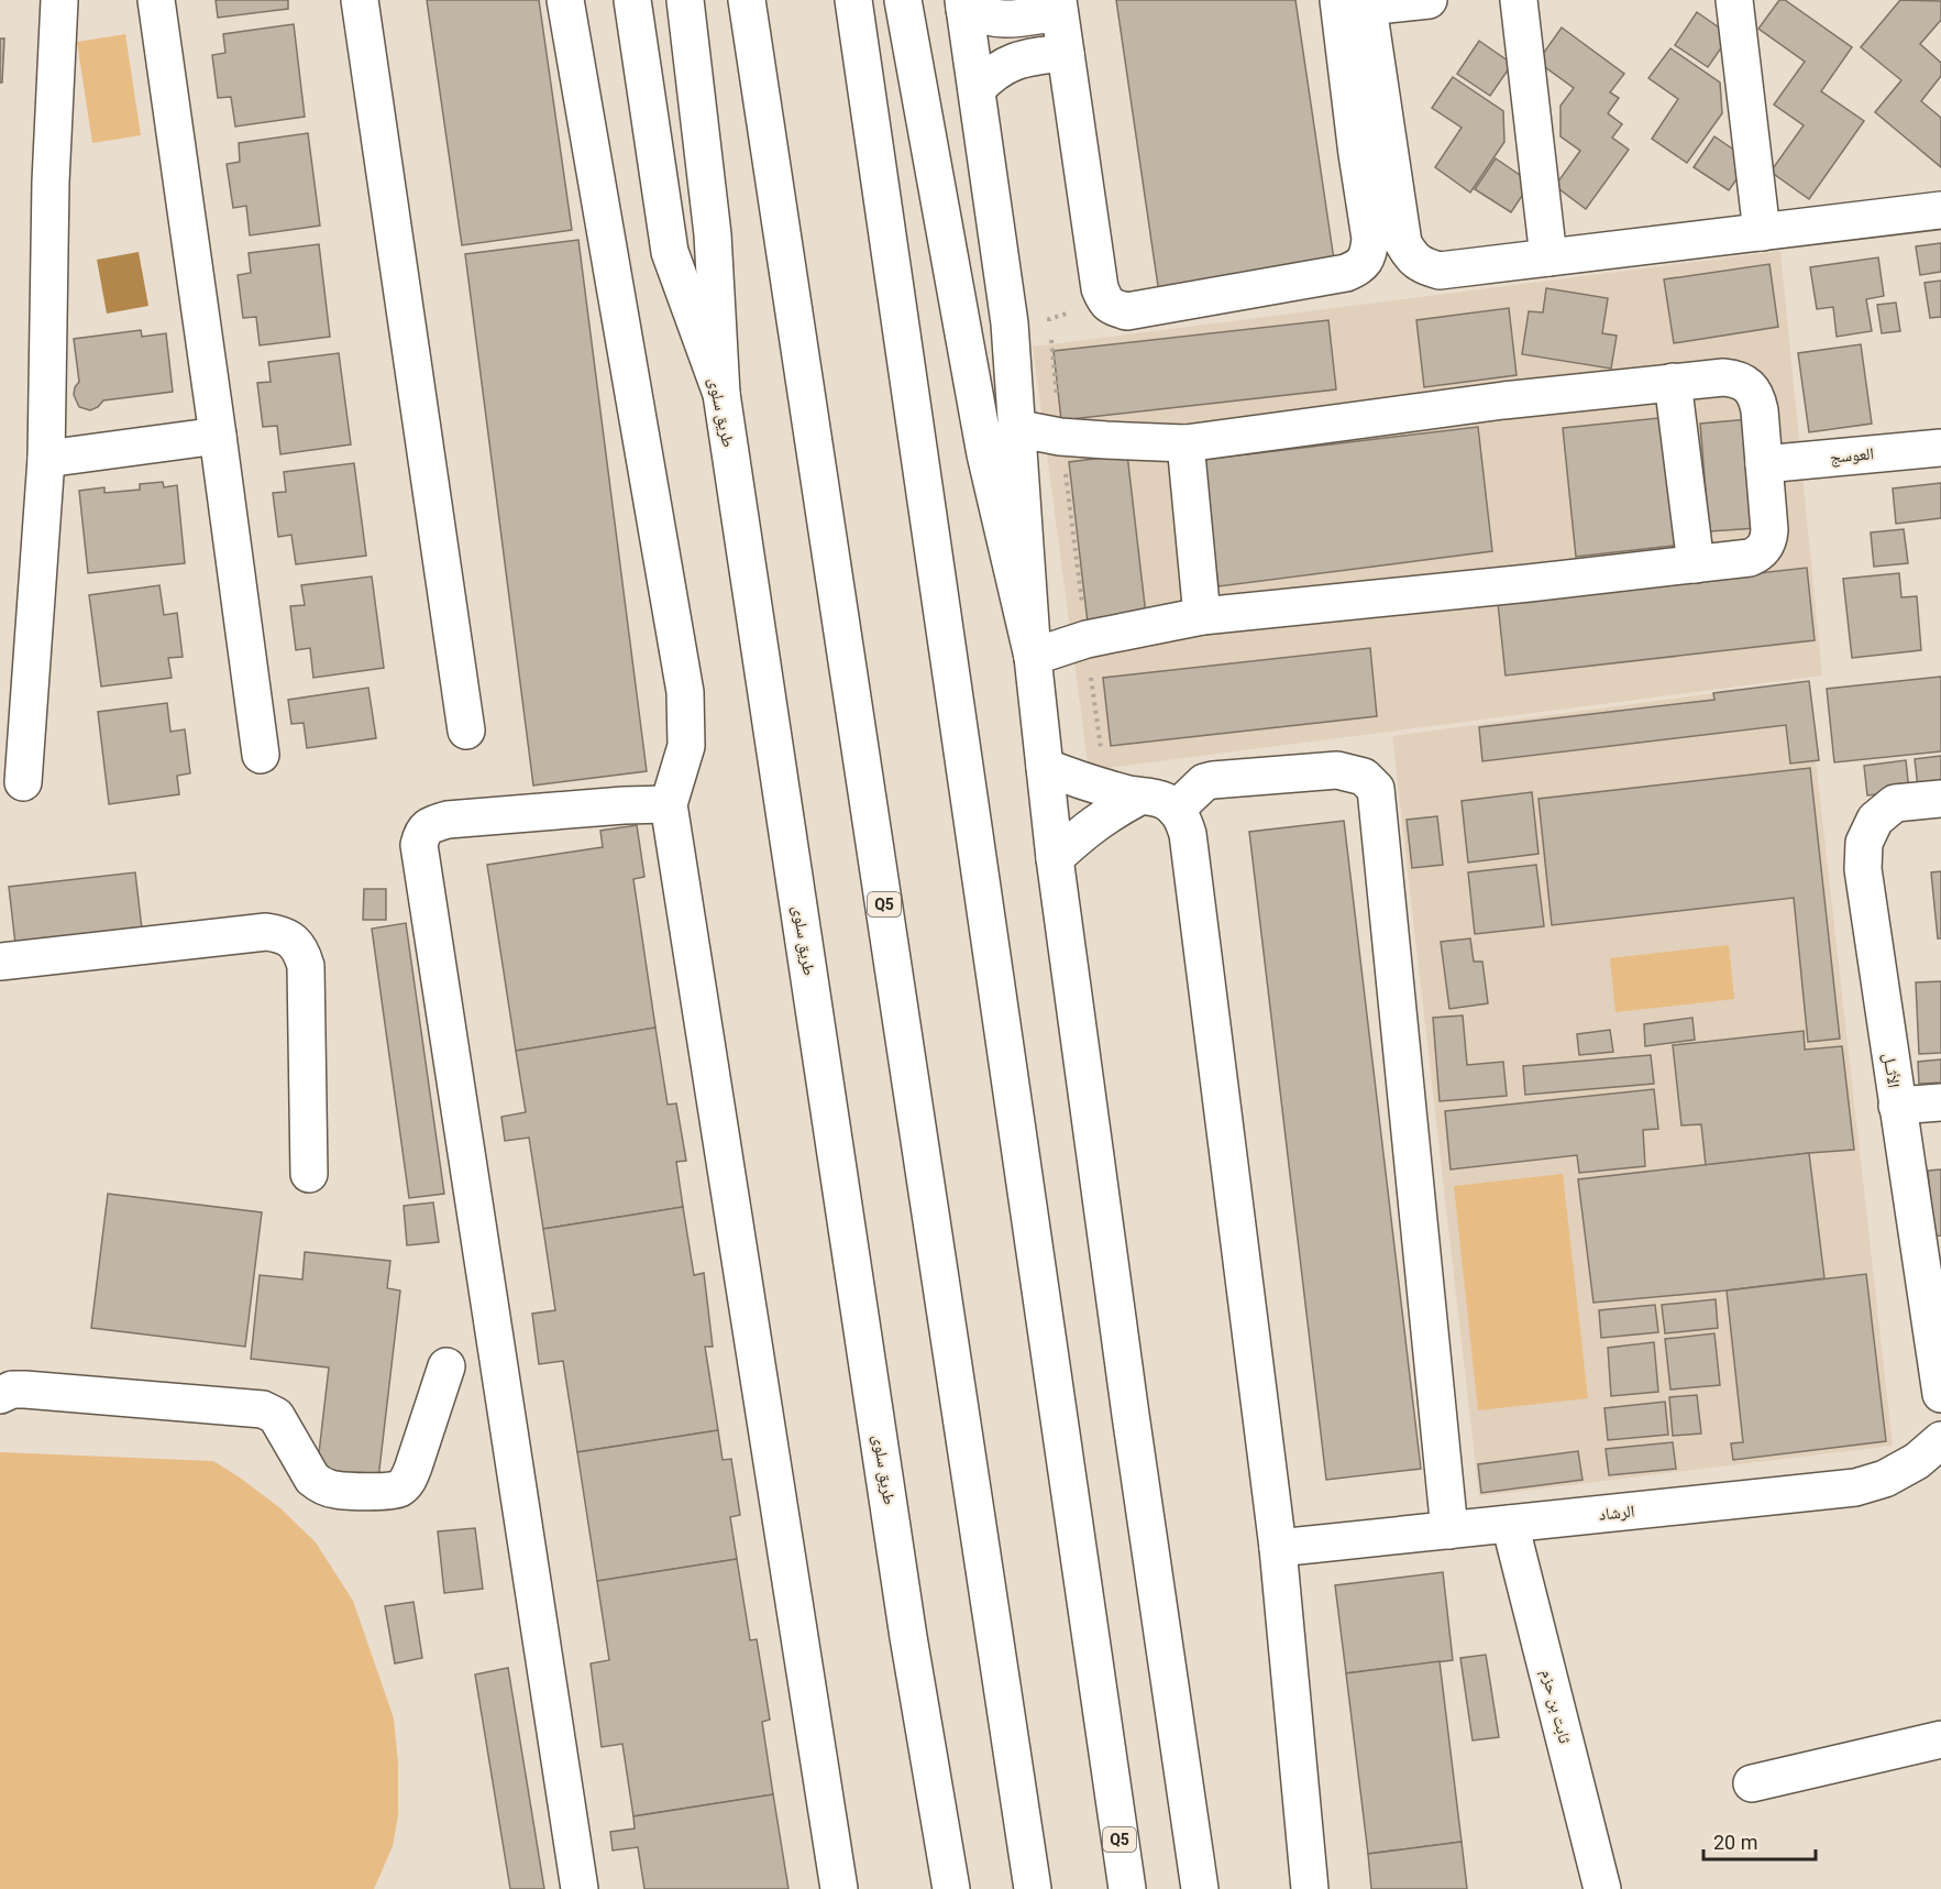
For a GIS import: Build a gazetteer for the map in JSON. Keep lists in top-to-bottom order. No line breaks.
{"streets":{"main road":["طريق سلوى","العوسج","Q5","الأثــل","الرشاد","ثابت بن حزم"]},"crossings":[["الرشاد","ثابت بن حزم"]],"scale_bar":"20 m"}
